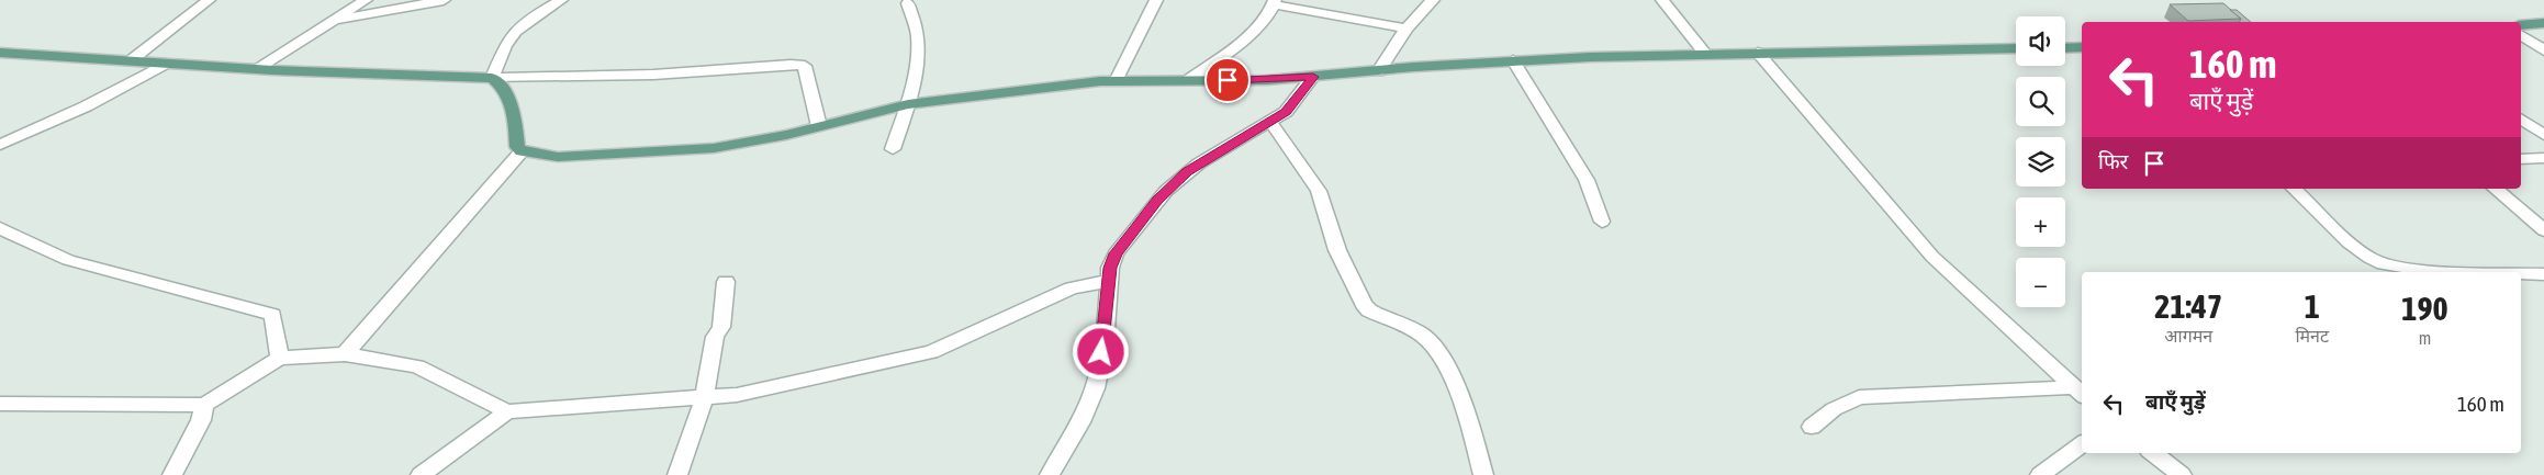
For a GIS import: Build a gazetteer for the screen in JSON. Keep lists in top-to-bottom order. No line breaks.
{"page":{"map_buttons":["+","−"],"turn":["160 m","बाएँ मुड़ें"],"then":"फिर","eta":["21:47","आगमन","1","मिनट","190","m"],"list":[{"name":"बाएँ मुड़ें","value":"160 m"}]}}
